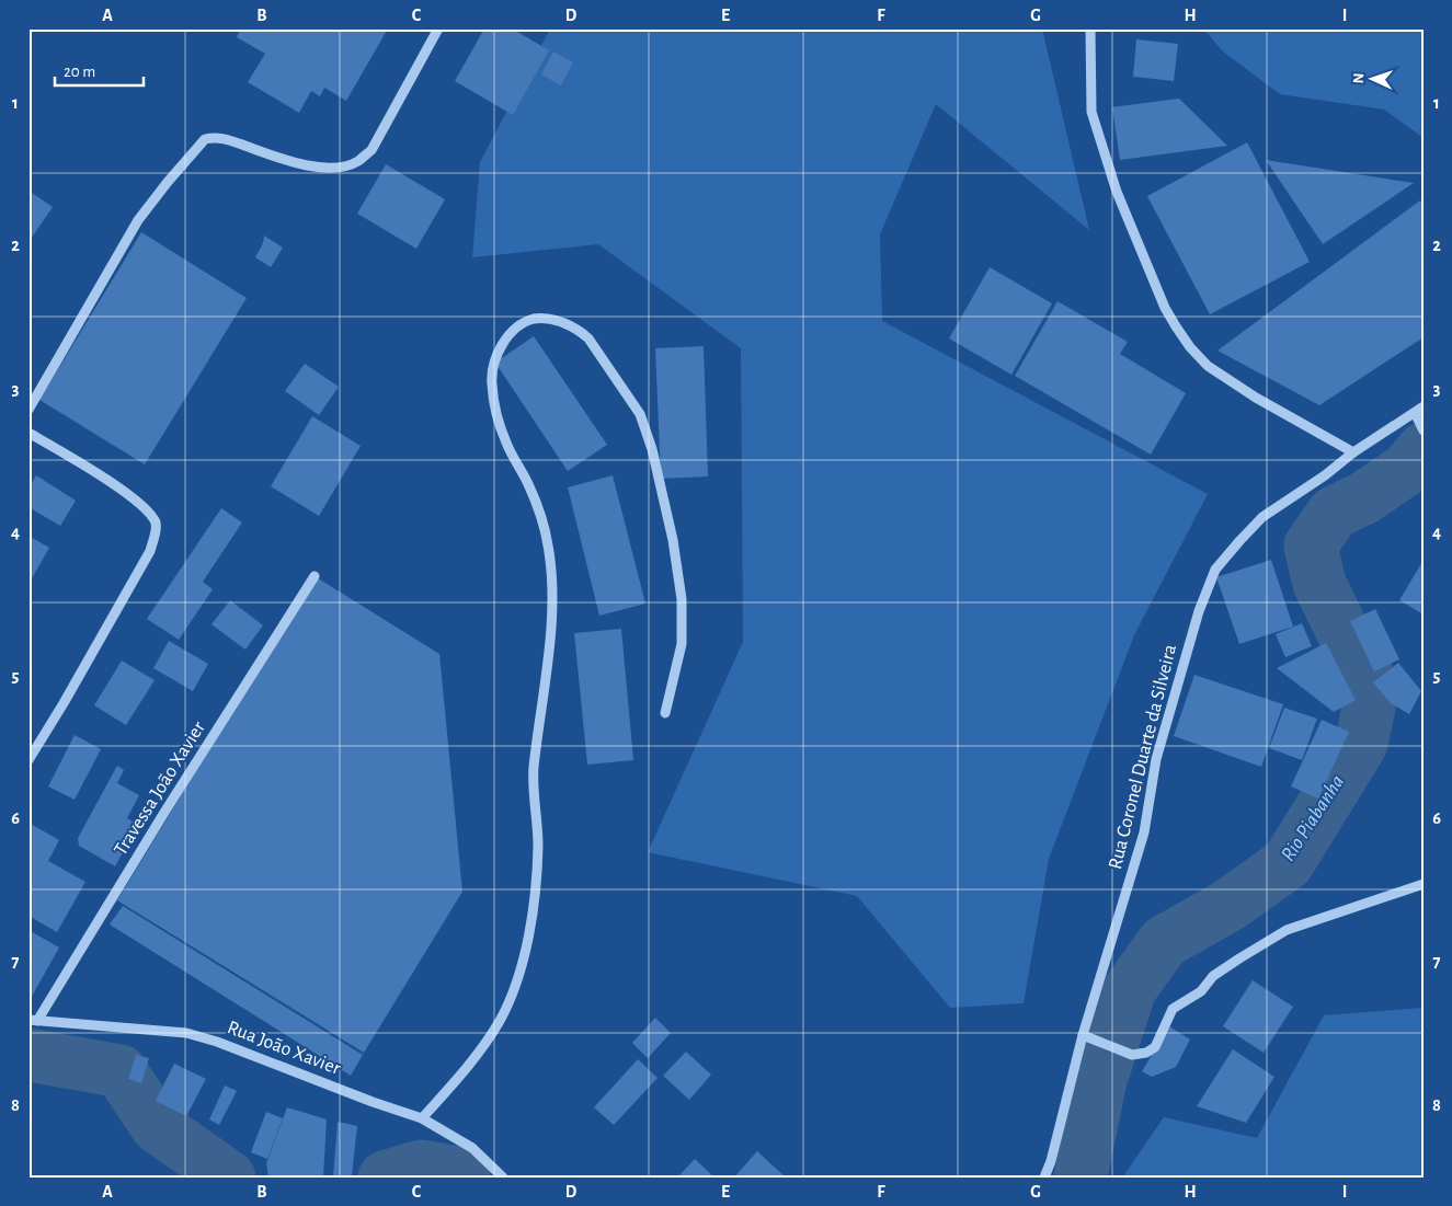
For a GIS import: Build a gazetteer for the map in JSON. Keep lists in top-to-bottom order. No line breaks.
{"streets":{"street":["Rua Coronel Duarte da Silveira","Travessa João Xavier","Rua João Xavier"]},"crossings":[["Travessa João Xavier","Rua João Xavier"]],"water":["Rio Piabanha"],"scale_bar":"20 m","north":"left","grid":{"columns":["A","B","C","D","E","F","G","H","I"],"rows":["1","2","3","4","5","6","7","8"]}}
